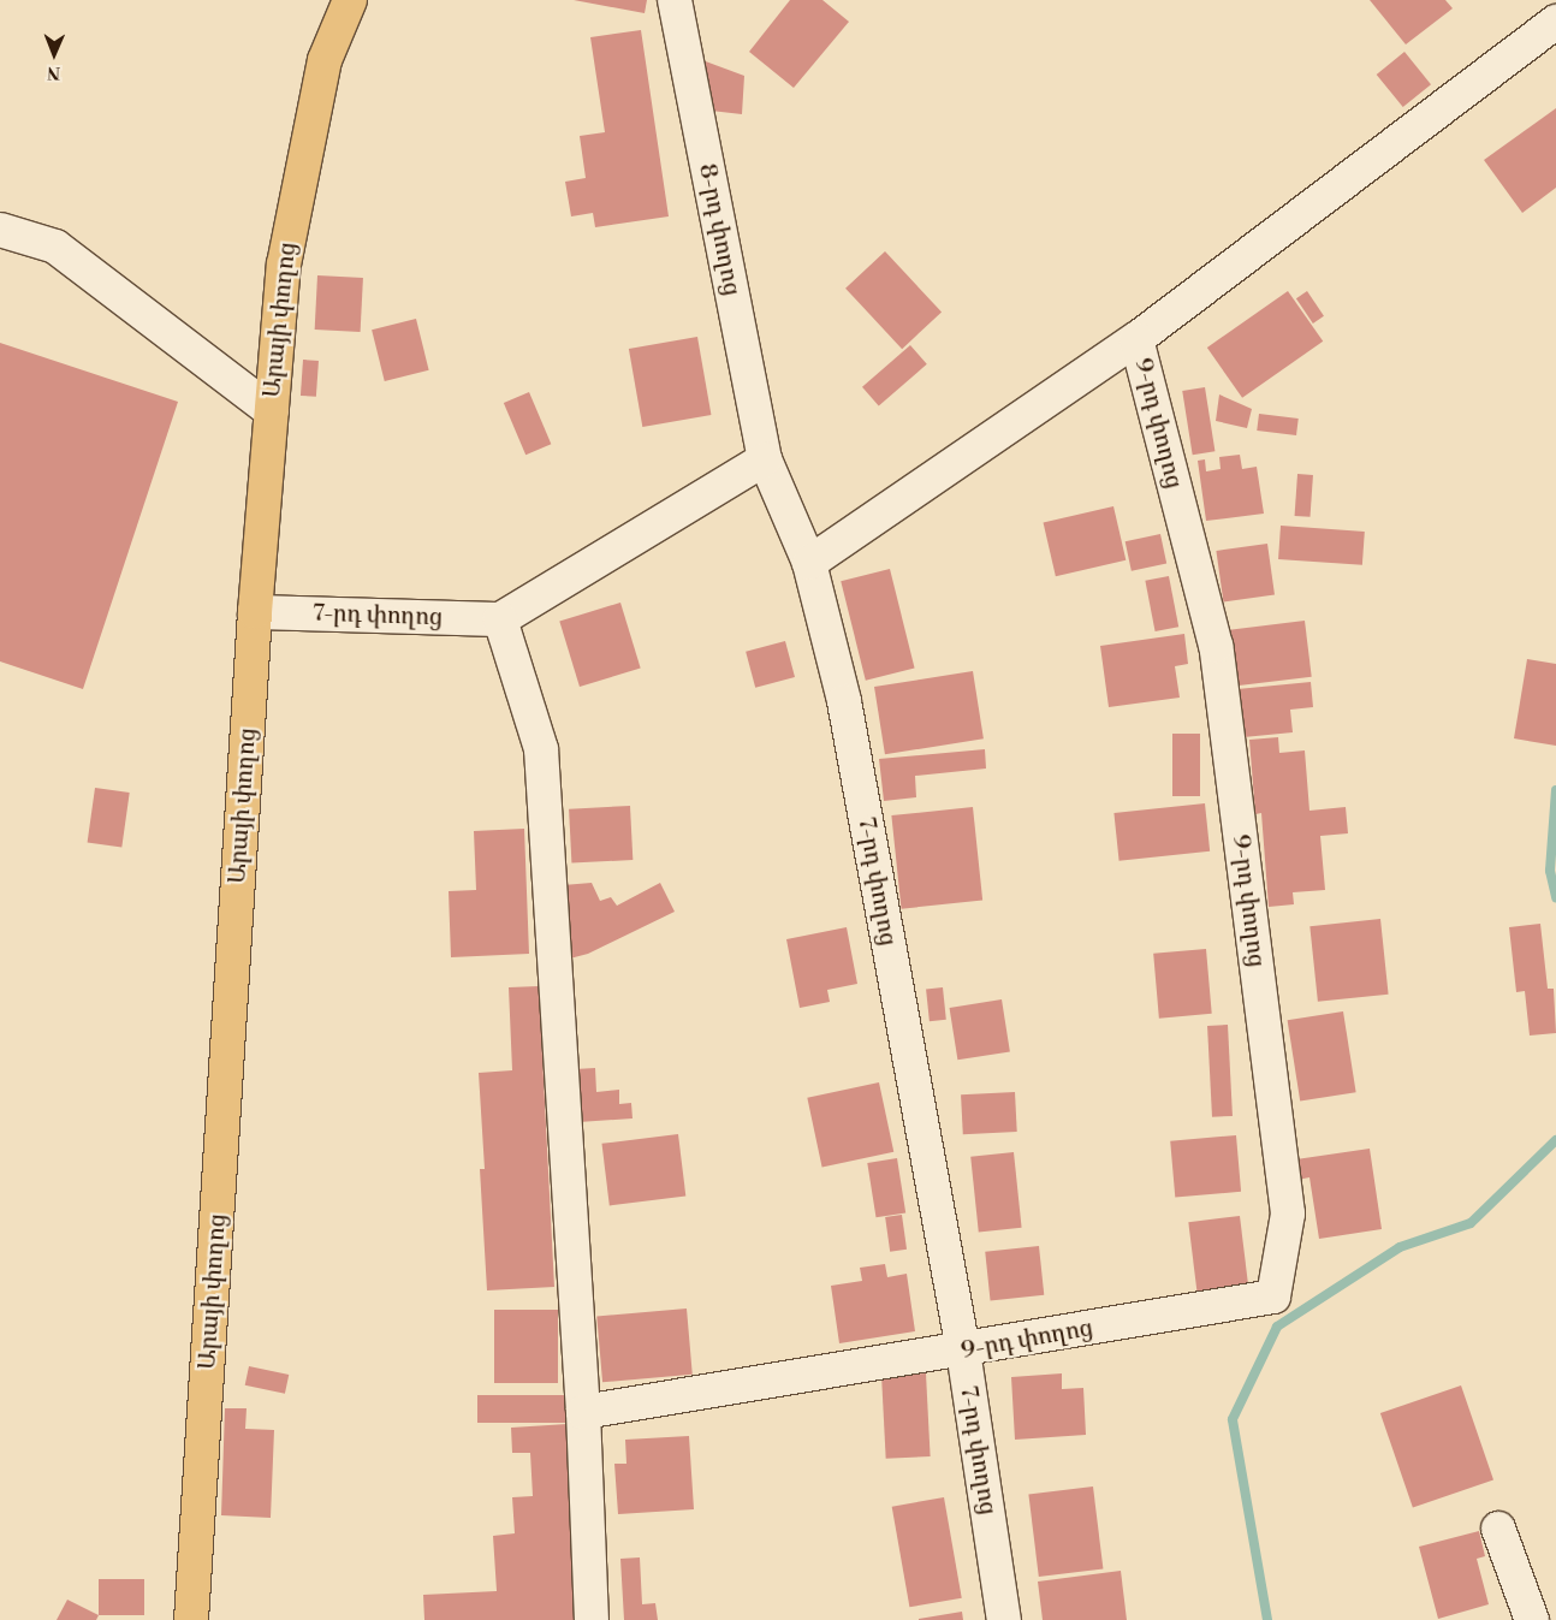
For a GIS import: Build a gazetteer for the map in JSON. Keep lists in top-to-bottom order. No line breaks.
{"streets":{"main road":["Արայի փողոց"],"street":["8-րդ փողոց","9-րդ փողոց","7-րդ փողոց"]},"crossings":[["8-րդ փողոց","7-րդ փողոց"],["Արայի փողոց","7-րդ փողոց"],["9-րդ փողոց","7-րդ փողոց"]],"north":"bottom"}
